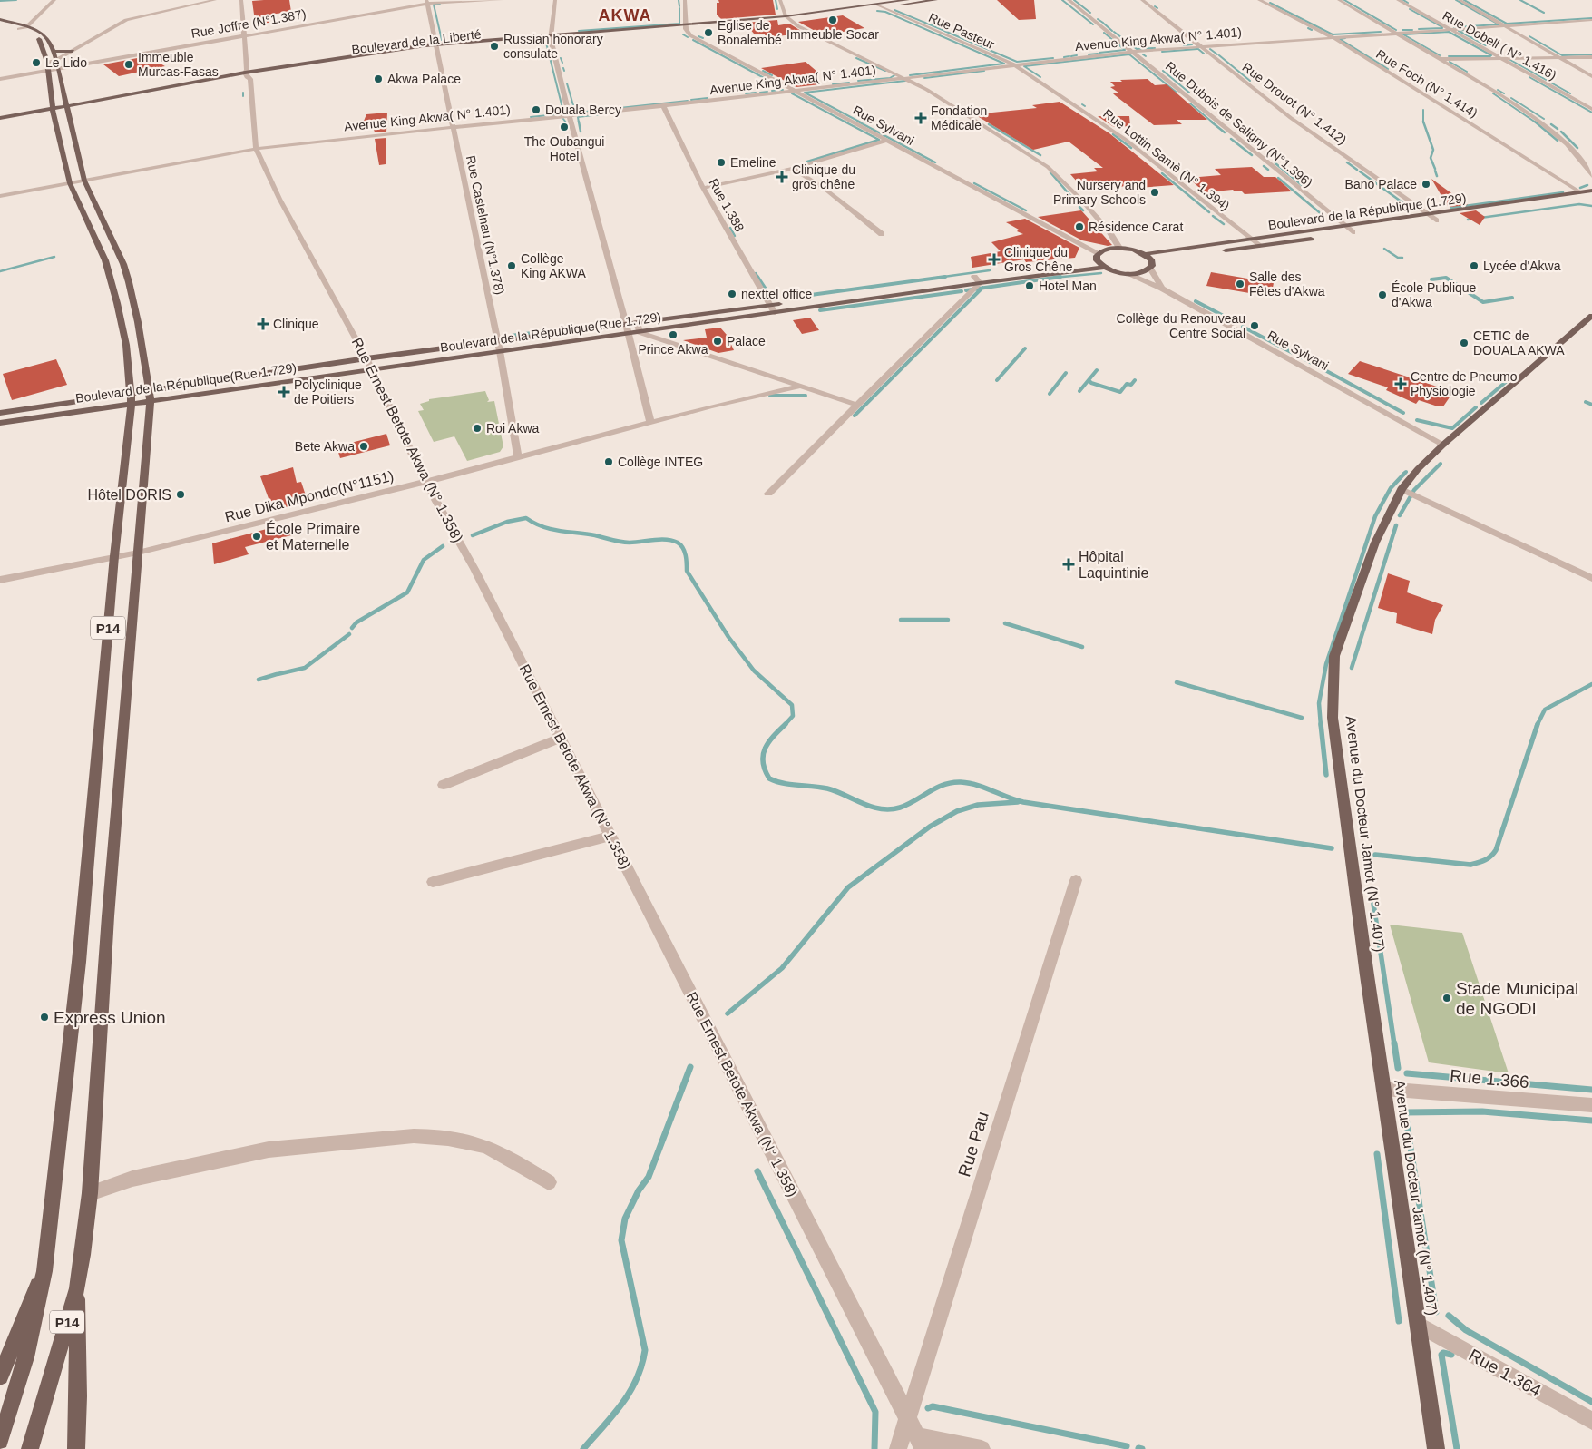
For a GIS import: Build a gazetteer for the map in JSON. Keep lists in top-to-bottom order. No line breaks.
{"streets":{"main road":["Boulevard de la Liberté","Boulevard de la République (1.729)","Boulevard de la République(Rue 1.729)","P14","Avenue du Docteur Jamot (N° 1.407)"],"street":["Rue Joffre (N°1.387)","Rue Pasteur","Avenue King Akwa( N° 1.401)","Rue Dobell ( N° 1.416)","Rue Foch (N° 1.414)","Rue Drouot (N° 1.412)","Rue Dubois de Saligny (N°1.396)","Rue Sylvani","Rue Lottin Samè (N° 1.394)","Rue 1.388","Rue Castelnau (N°1.378)","Rue Ernest Betote Akwa (N° 1.358)","Rue Dika Mpondo(N°1151)","Rue 1.366","Rue Pau","Rue 1.364"]},"crossings":[["Rue Joffre (N°1.387)","Rue Castelnau (N°1.378)"],["Rue Joffre (N°1.387)","Rue Ernest Betote Akwa (N° 1.358)"],["Rue Joffre (N°1.387)","P14"],["Rue Pasteur","Avenue King Akwa( N° 1.401)"],["Rue Pasteur","Boulevard de la Liberté"],["Rue Pasteur","Rue Lottin Samè (N° 1.394)"],["Avenue King Akwa( N° 1.401)","Rue Dobell ( N° 1.416)"],["Avenue King Akwa( N° 1.401)","Rue Foch (N° 1.414)"],["Avenue King Akwa( N° 1.401)","Rue Drouot (N° 1.412)"],["Avenue King Akwa( N° 1.401)","Rue Dubois de Saligny (N°1.396)"],["Avenue King Akwa( N° 1.401)","Rue Sylvani"],["Avenue King Akwa( N° 1.401)","Rue Lottin Samè (N° 1.394)"],["Avenue King Akwa( N° 1.401)","Rue 1.388"],["Avenue King Akwa( N° 1.401)","Rue Castelnau (N°1.378)"],["Avenue King Akwa( N° 1.401)","Rue Ernest Betote Akwa (N° 1.358)"],["Avenue King Akwa( N° 1.401)","P14"],["Boulevard de la Liberté","Rue Sylvani"],["Boulevard de la Liberté","Rue Castelnau (N°1.378)"],["Boulevard de la Liberté","Rue Ernest Betote Akwa (N° 1.358)"],["Boulevard de la Liberté","P14"],["Rue Foch (N° 1.414)","Boulevard de la République (1.729)"],["Rue Drouot (N° 1.412)","Boulevard de la République (1.729)"],["Rue Dubois de Saligny (N°1.396)","Boulevard de la République (1.729)"],["Rue Sylvani","Boulevard de la République(Rue 1.729)"],["Rue Sylvani","Avenue du Docteur Jamot (N° 1.407)"],["Rue Lottin Samè (N° 1.394)","Boulevard de la République (1.729)"],["Rue 1.388","Boulevard de la République(Rue 1.729)"],["Rue Castelnau (N°1.378)","Boulevard de la République(Rue 1.729)"],["Rue Castelnau (N°1.378)","Rue Dika Mpondo(N°1151)"],["Boulevard de la République(Rue 1.729)","Rue Ernest Betote Akwa (N° 1.358)"],["Boulevard de la République(Rue 1.729)","P14"],["Rue Ernest Betote Akwa (N° 1.358)","Rue Dika Mpondo(N°1151)"],["Rue Ernest Betote Akwa (N° 1.358)","Rue Pau"],["Rue Dika Mpondo(N°1151)","P14"],["Avenue du Docteur Jamot (N° 1.407)","Rue 1.366"],["Avenue du Docteur Jamot (N° 1.407)","Rue 1.364"]],"districts":["AKWA"],"places":{"other":["Immeuble Socar","Eglise de Bonalembé","Russian honorary consulate","Le Lido","Immeuble Murcas-Fasas","Akwa Palace","Douala Bercy","The Oubangui Hotel","Emeline","Bano Palace","Nursery and Primary Schools","Résidence Carat","Collège King AKWA","Lycée d'Akwa","Salle des Fêtes d'Akwa","Hotel Man","nexttel office","École Publique d'Akwa","Collège du Renouveau Centre Social","Prince Akwa","Palace","CETIC de DOUALA AKWA","Roi Akwa","Bete Akwa","Collège INTEG","Hôtel DORIS","École Primaire et Maternelle","Stade Municipal de NGODI","Express Union"],"health":["Fondation Médicale","Clinique du gros chêne","Clinique du Gros Chêne","Clinique","Centre de Pneumo Physiologie","Polyclinique de Poitiers","Hôpital Laquintinie"]}}
